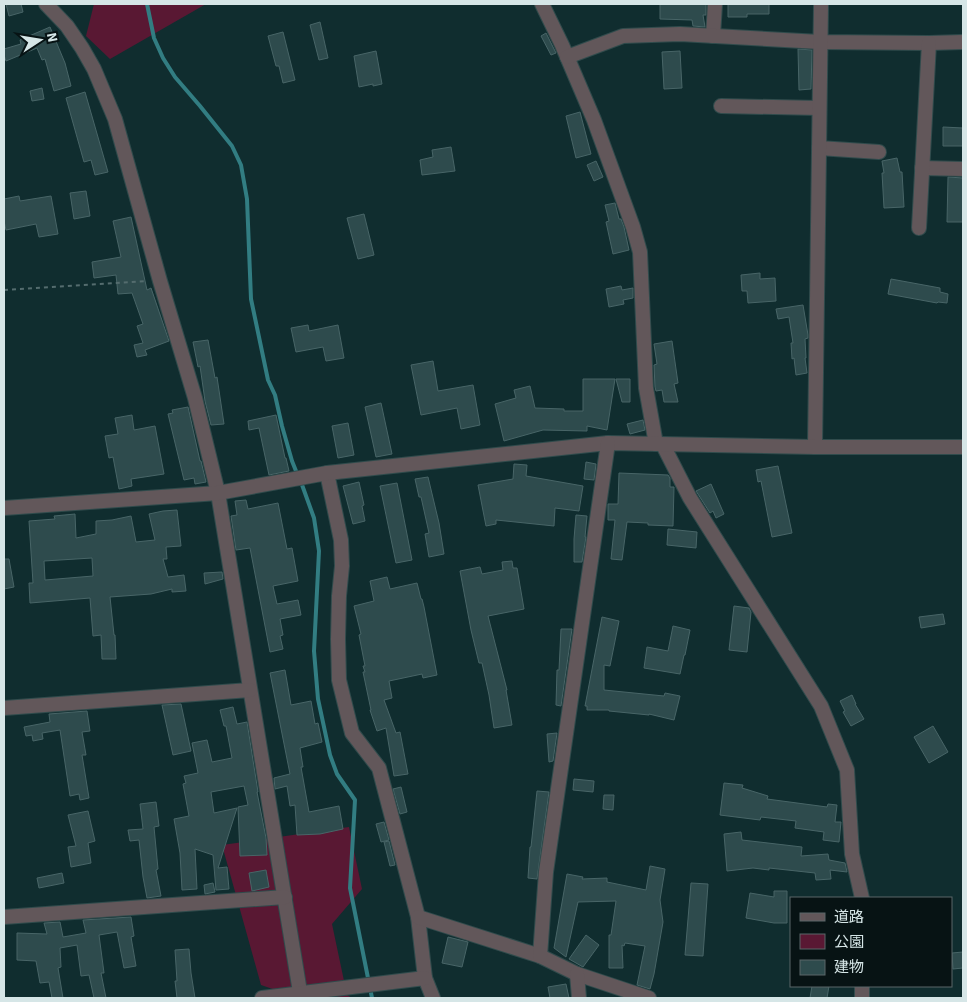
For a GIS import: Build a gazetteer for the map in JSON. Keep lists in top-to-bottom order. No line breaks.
{"legend":["道路","公園","建物"],"north":"right"}
